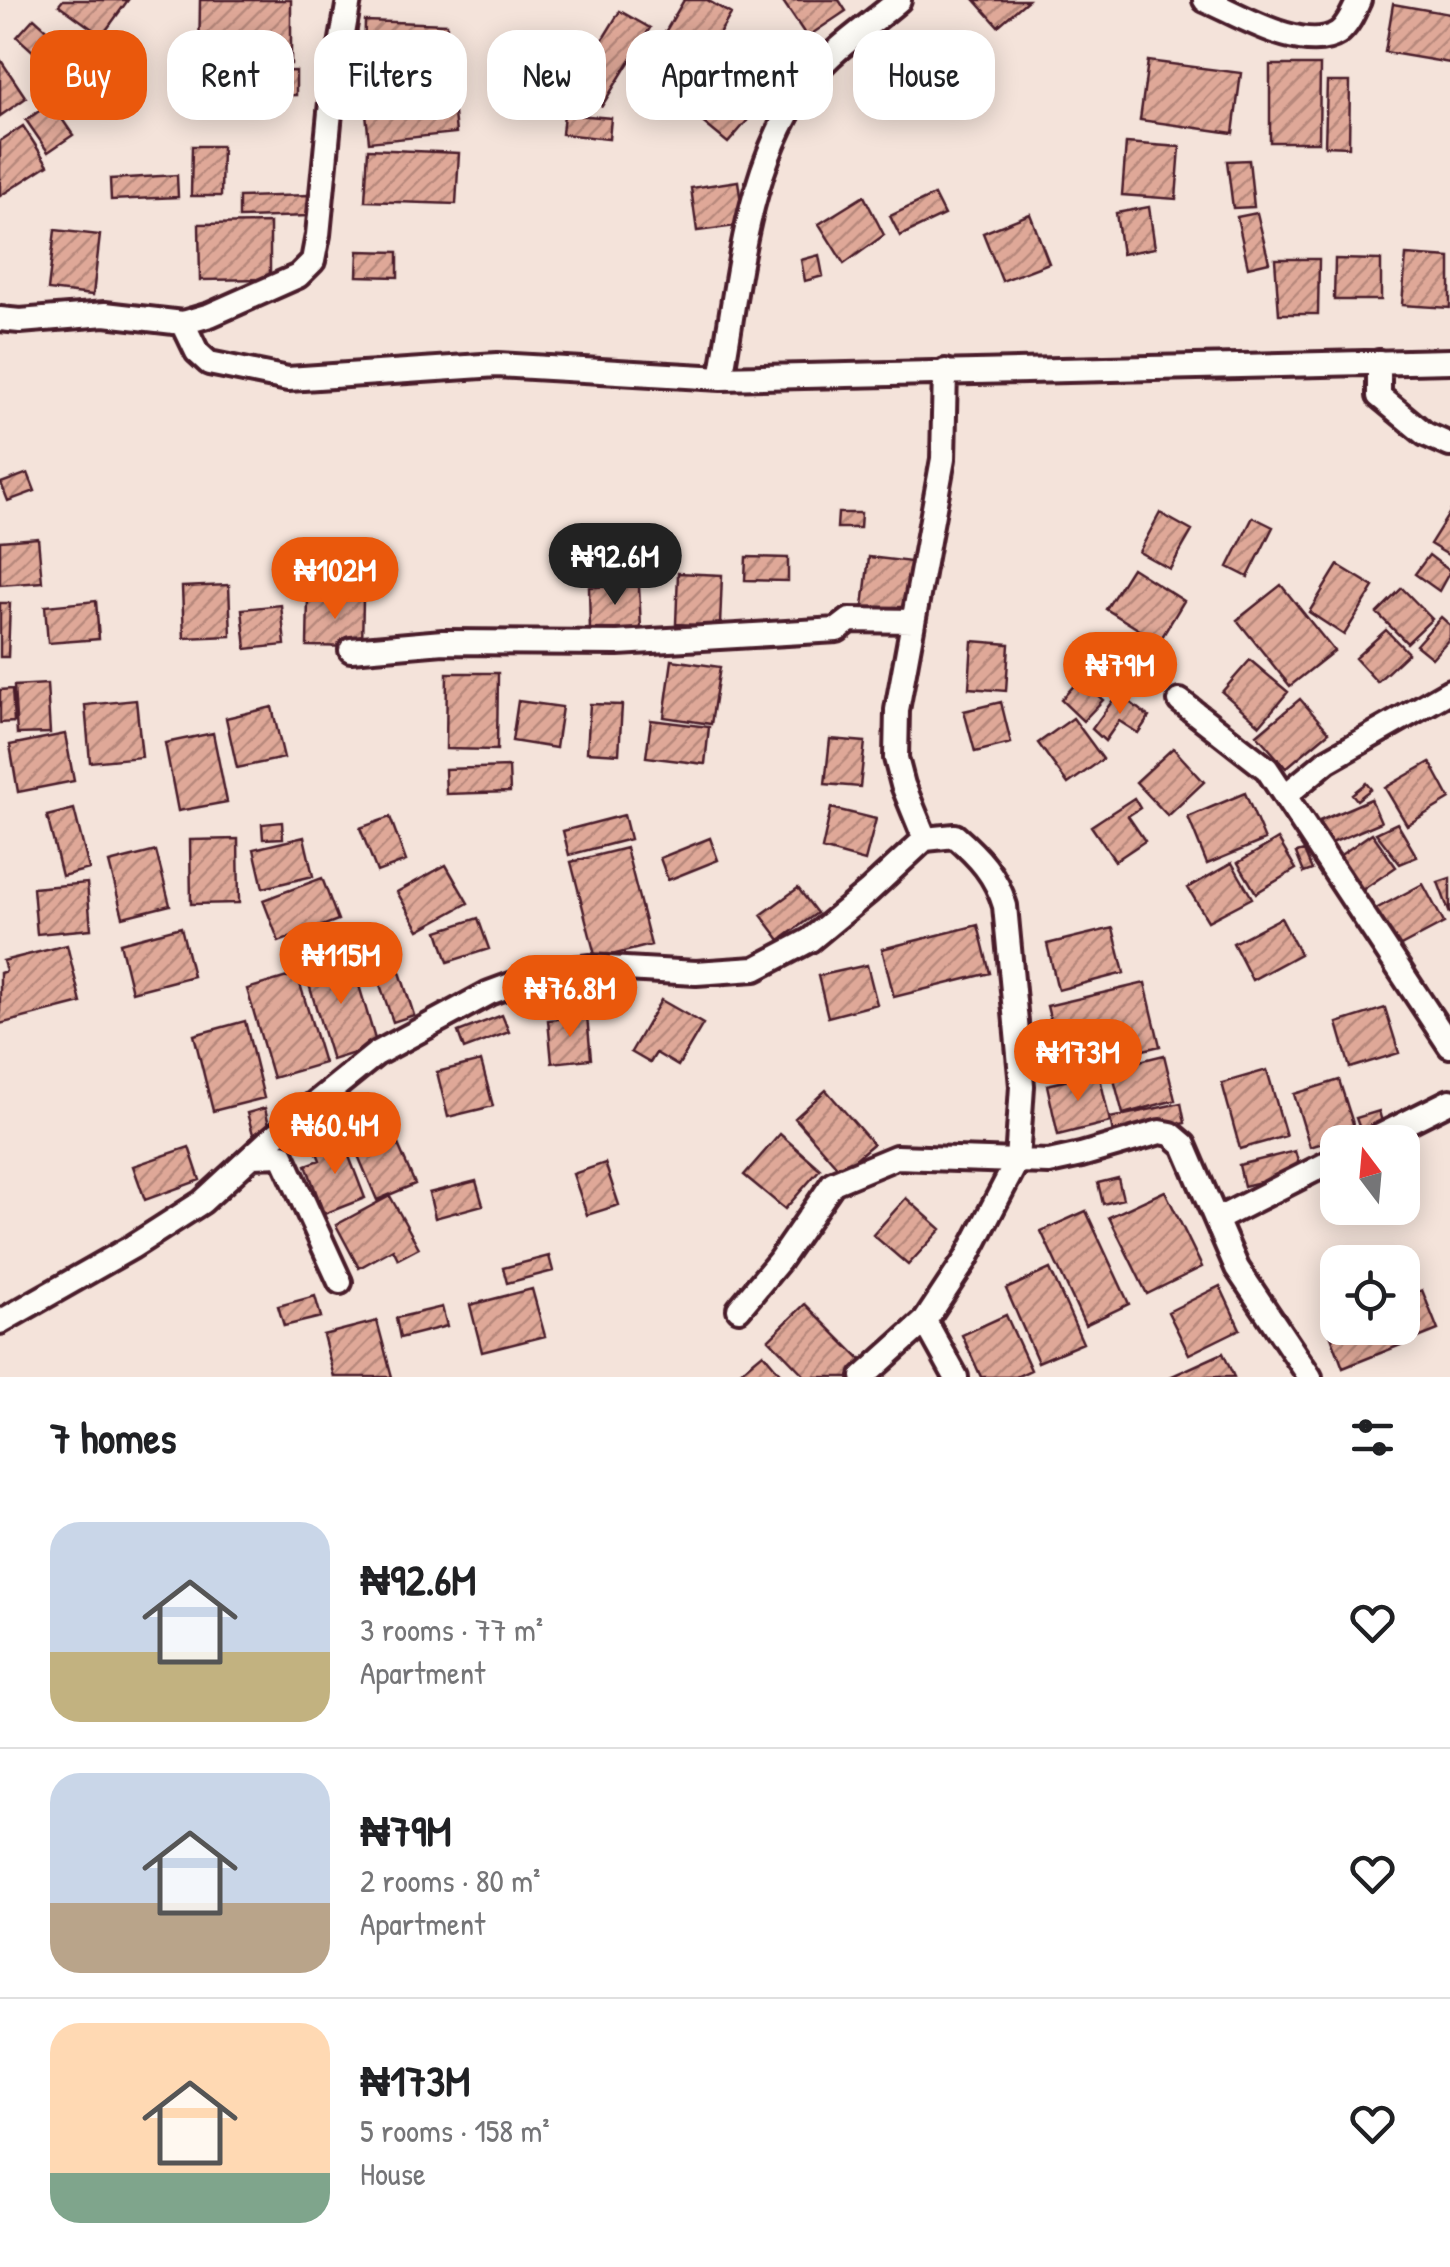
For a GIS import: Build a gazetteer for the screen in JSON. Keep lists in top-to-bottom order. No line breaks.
{"north":"top","page":{"chip":["Buy","Rent","Filters","New","Apartment","House"],"price":["₦92.6M","₦102M","₦79M","₦115M","₦76.8M","₦173M","₦60.4M"],"heading":"7 homes","list":[{"name":"₦92.6M","note":"3 rooms · 77 m² · Apartment"},{"name":"₦79M","note":"2 rooms · 80 m² · Apartment"},{"name":"₦173M","note":"5 rooms · 158 m² · House"}]}}
